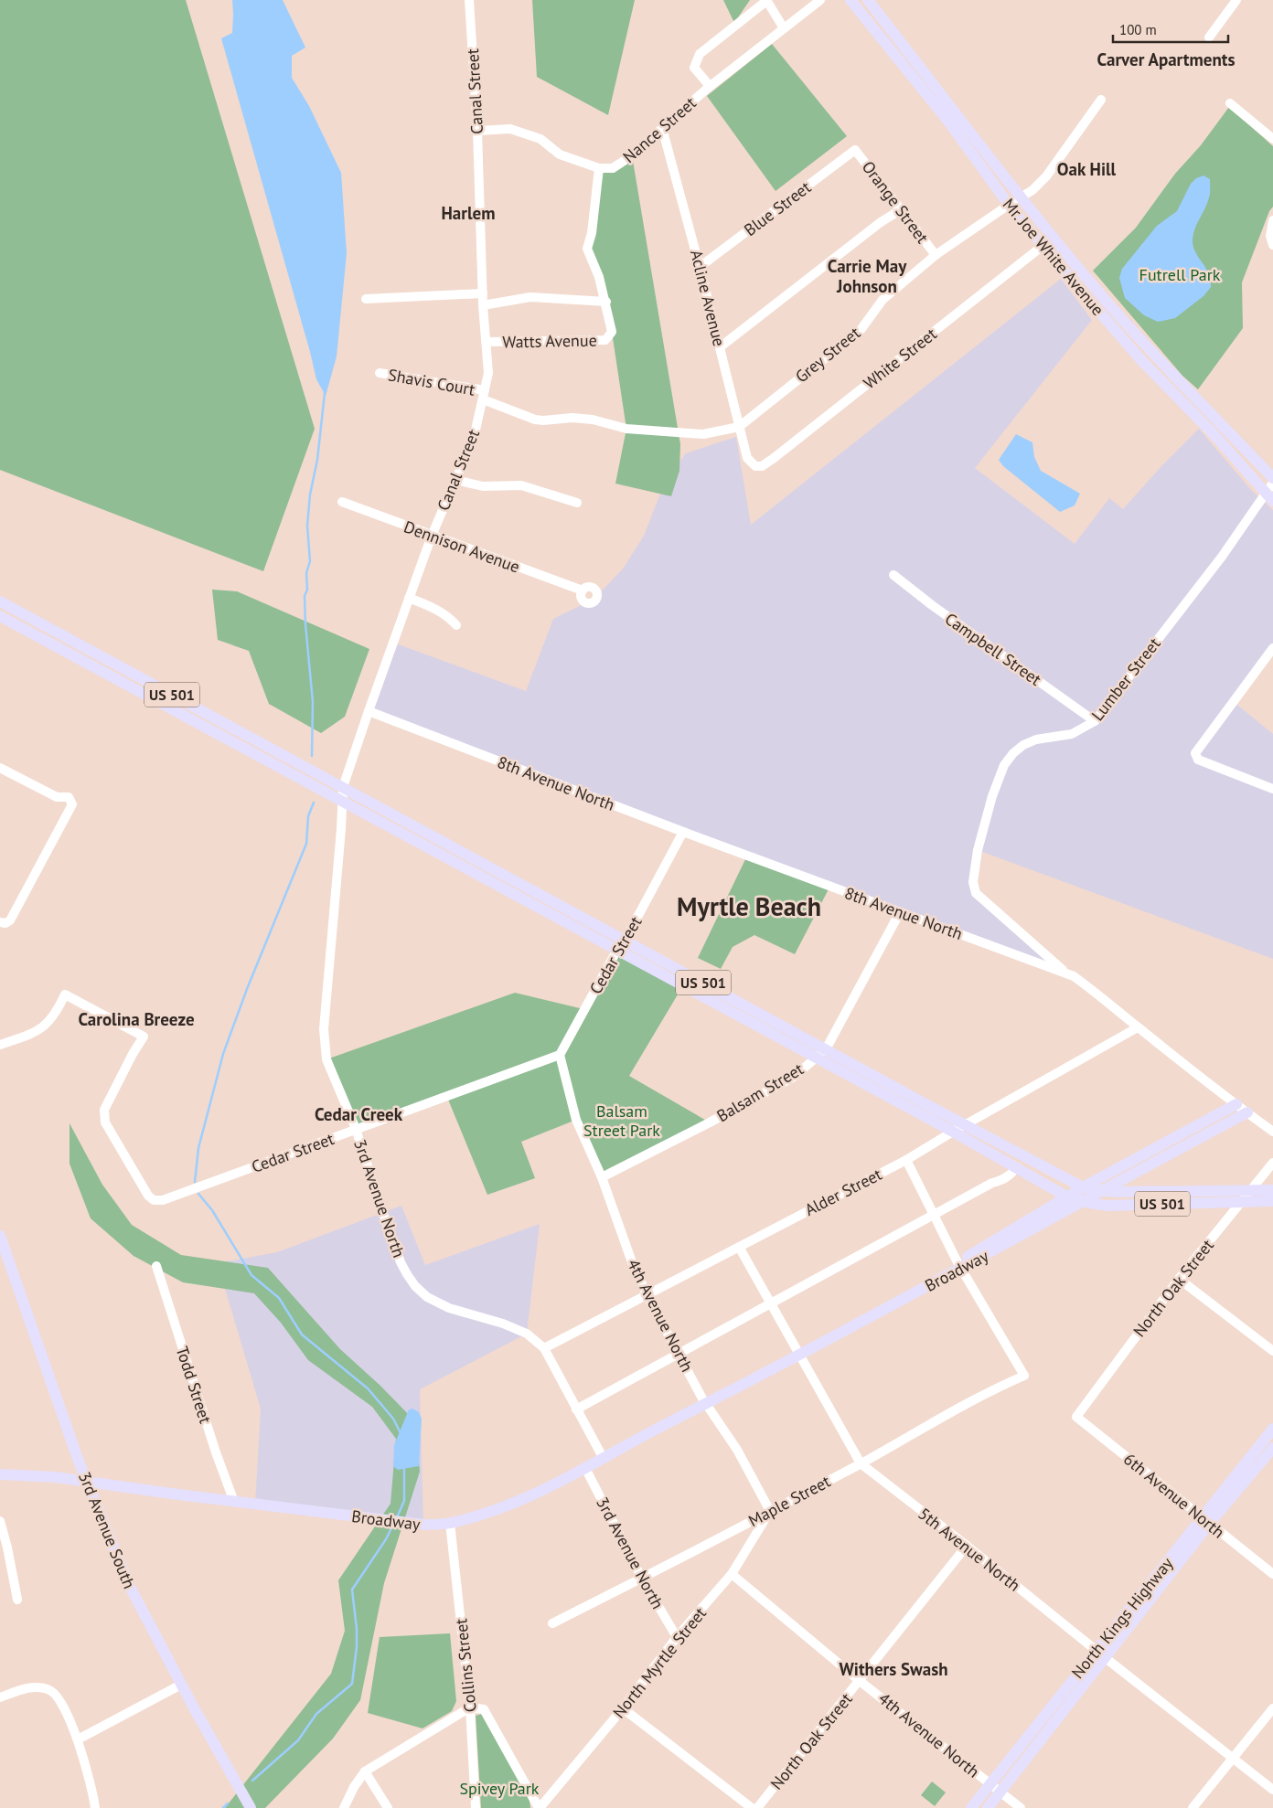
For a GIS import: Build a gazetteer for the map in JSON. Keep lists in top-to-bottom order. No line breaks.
{"streets":{"main road":["Mr. Joe White Avenue","US 501","Broadway","3rd Avenue South","North Kings Highway"],"street":["Canal Street","Nance Street","Orange Street","Blue Street","Acline Avenue","Watts Avenue","Grey Street","White Street","Shavis Court","Dennison Avenue","Campbell Street","Lumber Street","8th Avenue North","Cedar Street","Balsam Street","Alder Street","3rd Avenue North","North Oak Street","4th Avenue North","Todd Street","6th Avenue North","Maple Street","5th Avenue North","North Myrtle Street","Collins Street"]},"crossings":[["Canal Street","Watts Avenue"],["Canal Street","Shavis Court"],["Canal Street","Dennison Avenue"],["Canal Street","US 501"],["Canal Street","8th Avenue North"],["Canal Street","3rd Avenue North"],["Nance Street","Acline Avenue"],["Orange Street","Blue Street"],["Orange Street","Grey Street"],["Blue Street","Acline Avenue"],["Mr. Joe White Avenue","Grey Street"],["Mr. Joe White Avenue","White Street"],["Mr. Joe White Avenue","Lumber Street"],["Acline Avenue","Grey Street"],["Acline Avenue","White Street"],["Acline Avenue","Shavis Court"],["Grey Street","Shavis Court"],["Campbell Street","Lumber Street"],["Lumber Street","8th Avenue North"],["US 501","Cedar Street"],["US 501","Balsam Street"],["US 501","Alder Street"],["US 501","3rd Avenue North"],["US 501","Broadway"],["US 501","North Oak Street"],["8th Avenue North","Cedar Street"],["8th Avenue North","Balsam Street"],["8th Avenue North","Alder Street"],["8th Avenue North","Broadway"],["Cedar Street","3rd Avenue North"],["Cedar Street","4th Avenue North"],["Balsam Street","4th Avenue North"],["Alder Street","3rd Avenue North"],["Alder Street","4th Avenue North"],["Alder Street","5th Avenue North"],["3rd Avenue North","Broadway"],["3rd Avenue North","Maple Street"],["3rd Avenue North","North Myrtle Street"],["Broadway","4th Avenue North"],["Broadway","Todd Street"],["Broadway","Maple Street"],["Broadway","3rd Avenue South"],["Broadway","5th Avenue North"],["Broadway","Collins Street"],["North Oak Street","4th Avenue North"],["North Oak Street","6th Avenue North"],["North Oak Street","5th Avenue North"],["4th Avenue North","Maple Street"],["4th Avenue North","North Kings Highway"],["4th Avenue North","North Myrtle Street"],["6th Avenue North","North Kings Highway"],["Maple Street","5th Avenue North"],["Maple Street","North Myrtle Street"],["5th Avenue North","North Kings Highway"]],"districts":["Carver Apartments","Oak Hill","Harlem","Carrie May Johnson","Myrtle Beach","Carolina Breeze","Cedar Creek","Withers Swash"],"parks":["Futrell Park","Balsam Street Park","Spivey Park"],"scale_bar":"100 m"}
